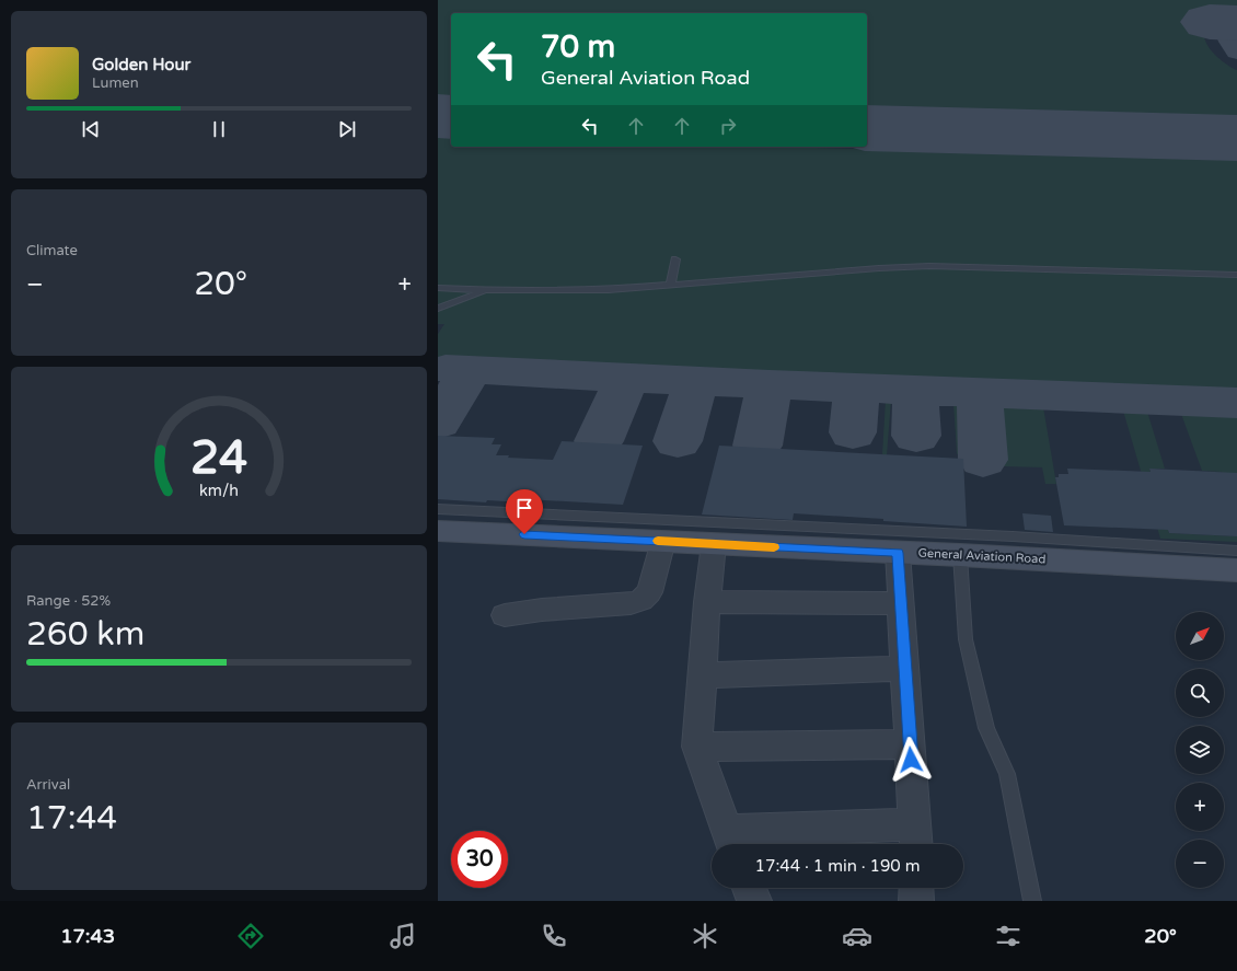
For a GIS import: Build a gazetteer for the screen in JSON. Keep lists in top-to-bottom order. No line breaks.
{"streets":{"main road":["General Aviation Road"]},"north":"top right","page":{"turn":["70 m","General Aviation Road"],"song":["Golden Hour","Lumen"],"tile":["Climate",["Range · 52%","260 km"],["Arrival","17:44"]],"heat":["−","20°","+"],"map_buttons":["+","−"],"limit":"30","trip":"17:44 · 1 min · 190 m","tabs":["17:43","20°"],"gauge":["24","km/h"]}}
